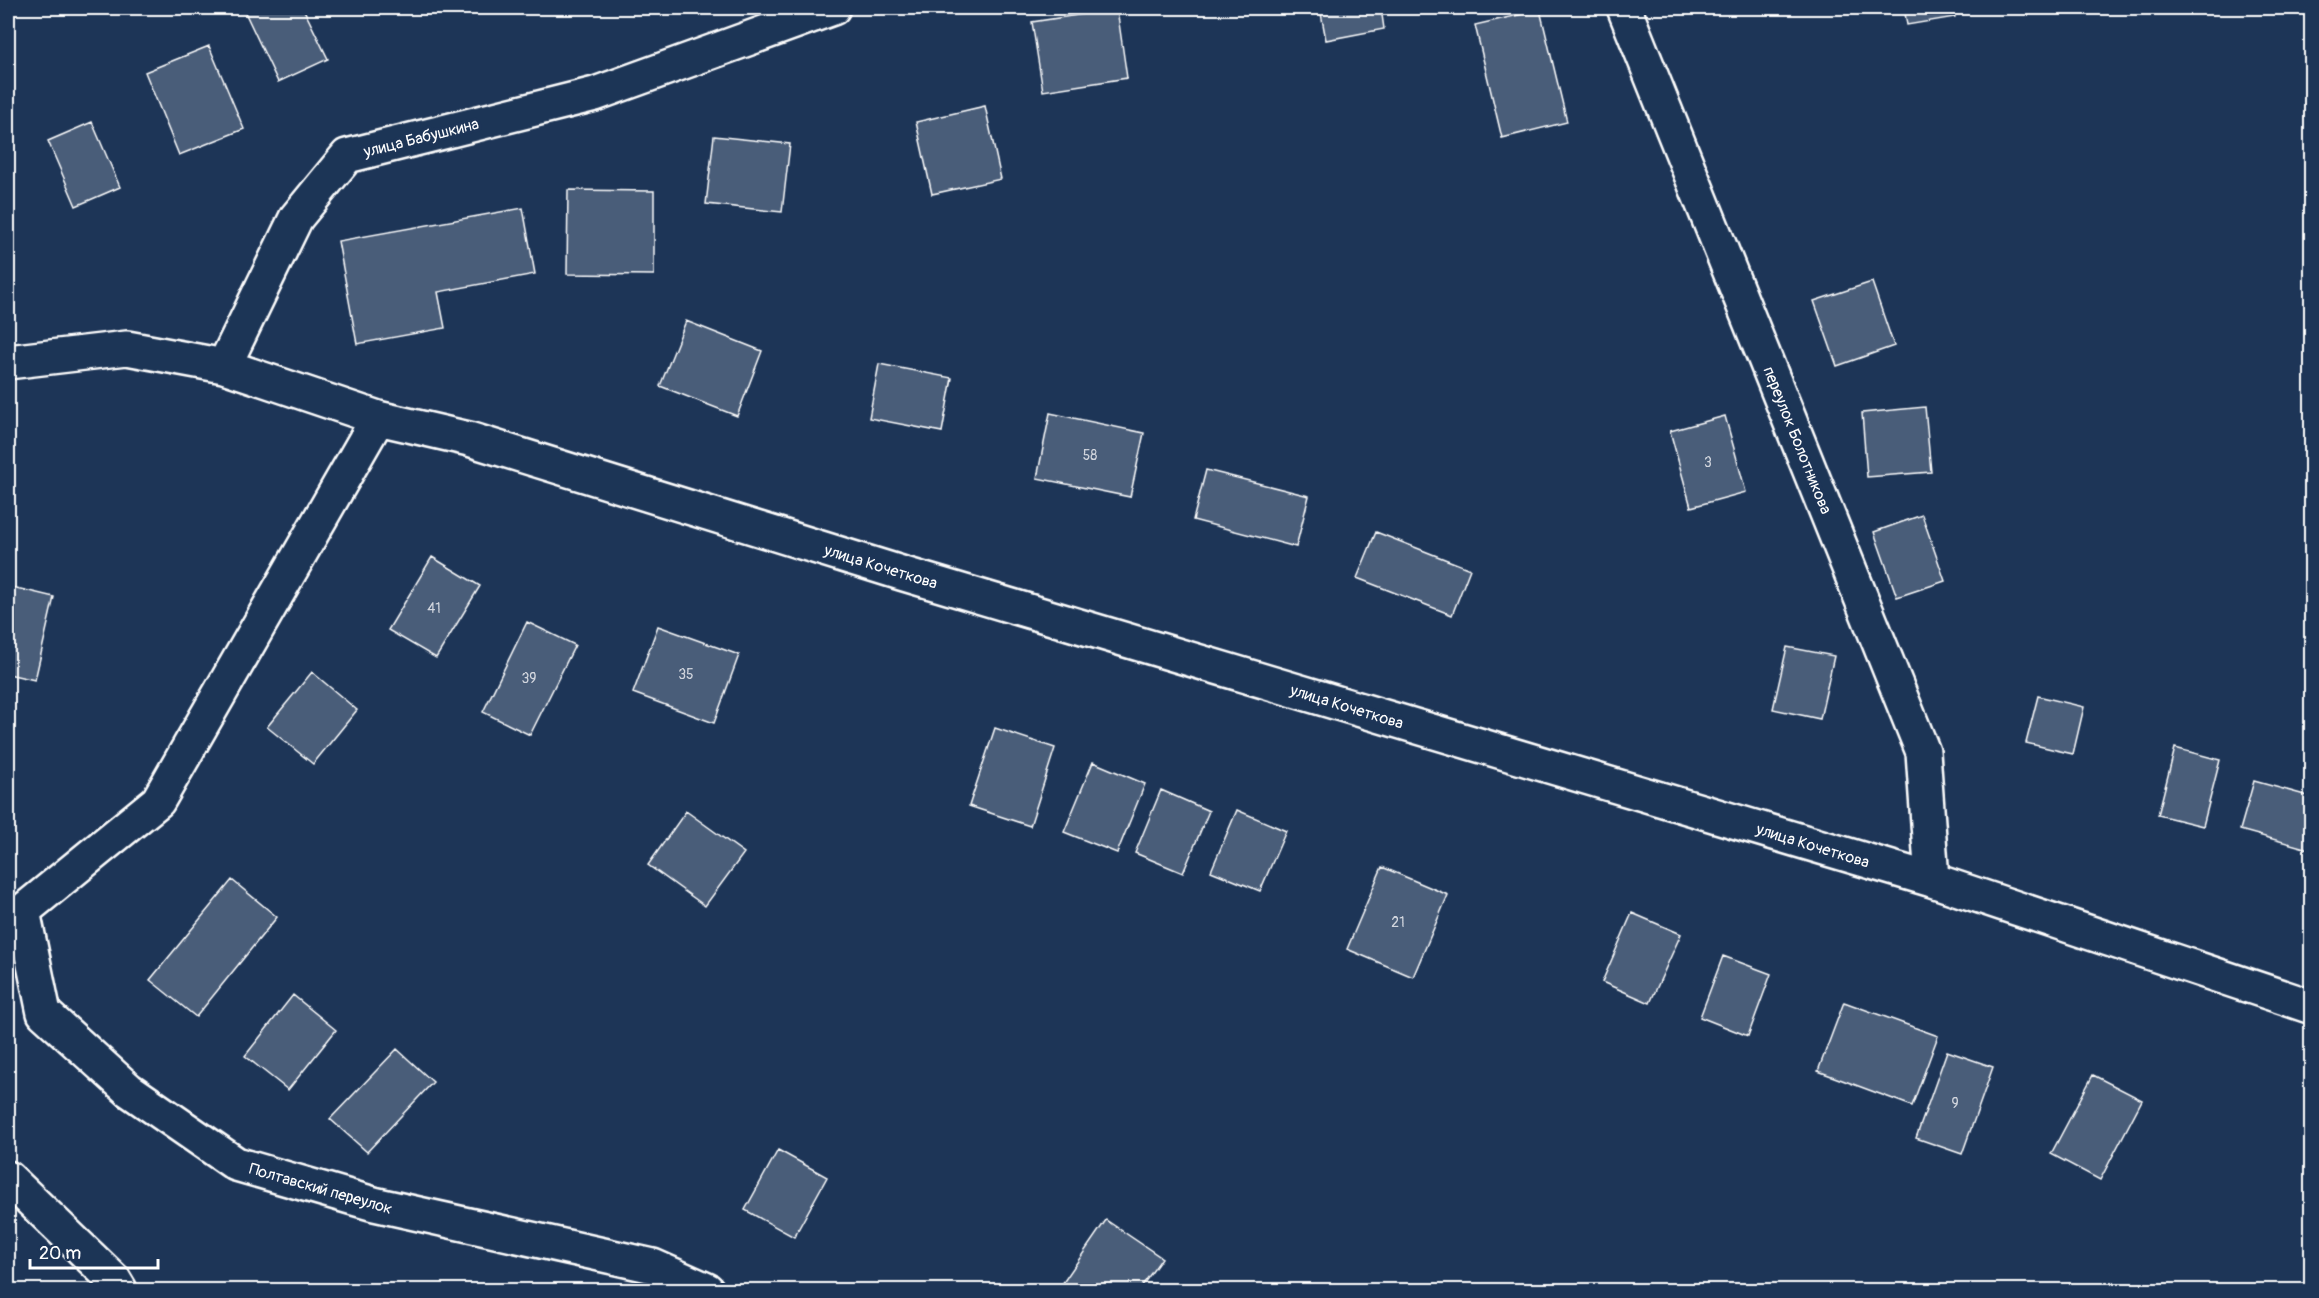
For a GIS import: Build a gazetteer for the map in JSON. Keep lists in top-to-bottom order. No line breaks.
{"streets":{"street":["улица Бабушкина","переулок Болотникова","улица Кочеткова","Полтавский переулок"]},"crossings":[["улица Бабушкина","улица Кочеткова"],["переулок Болотникова","улица Кочеткова"]],"house_numbers":["58","3","41","35","39","21","9"],"scale_bar":"20 m"}
